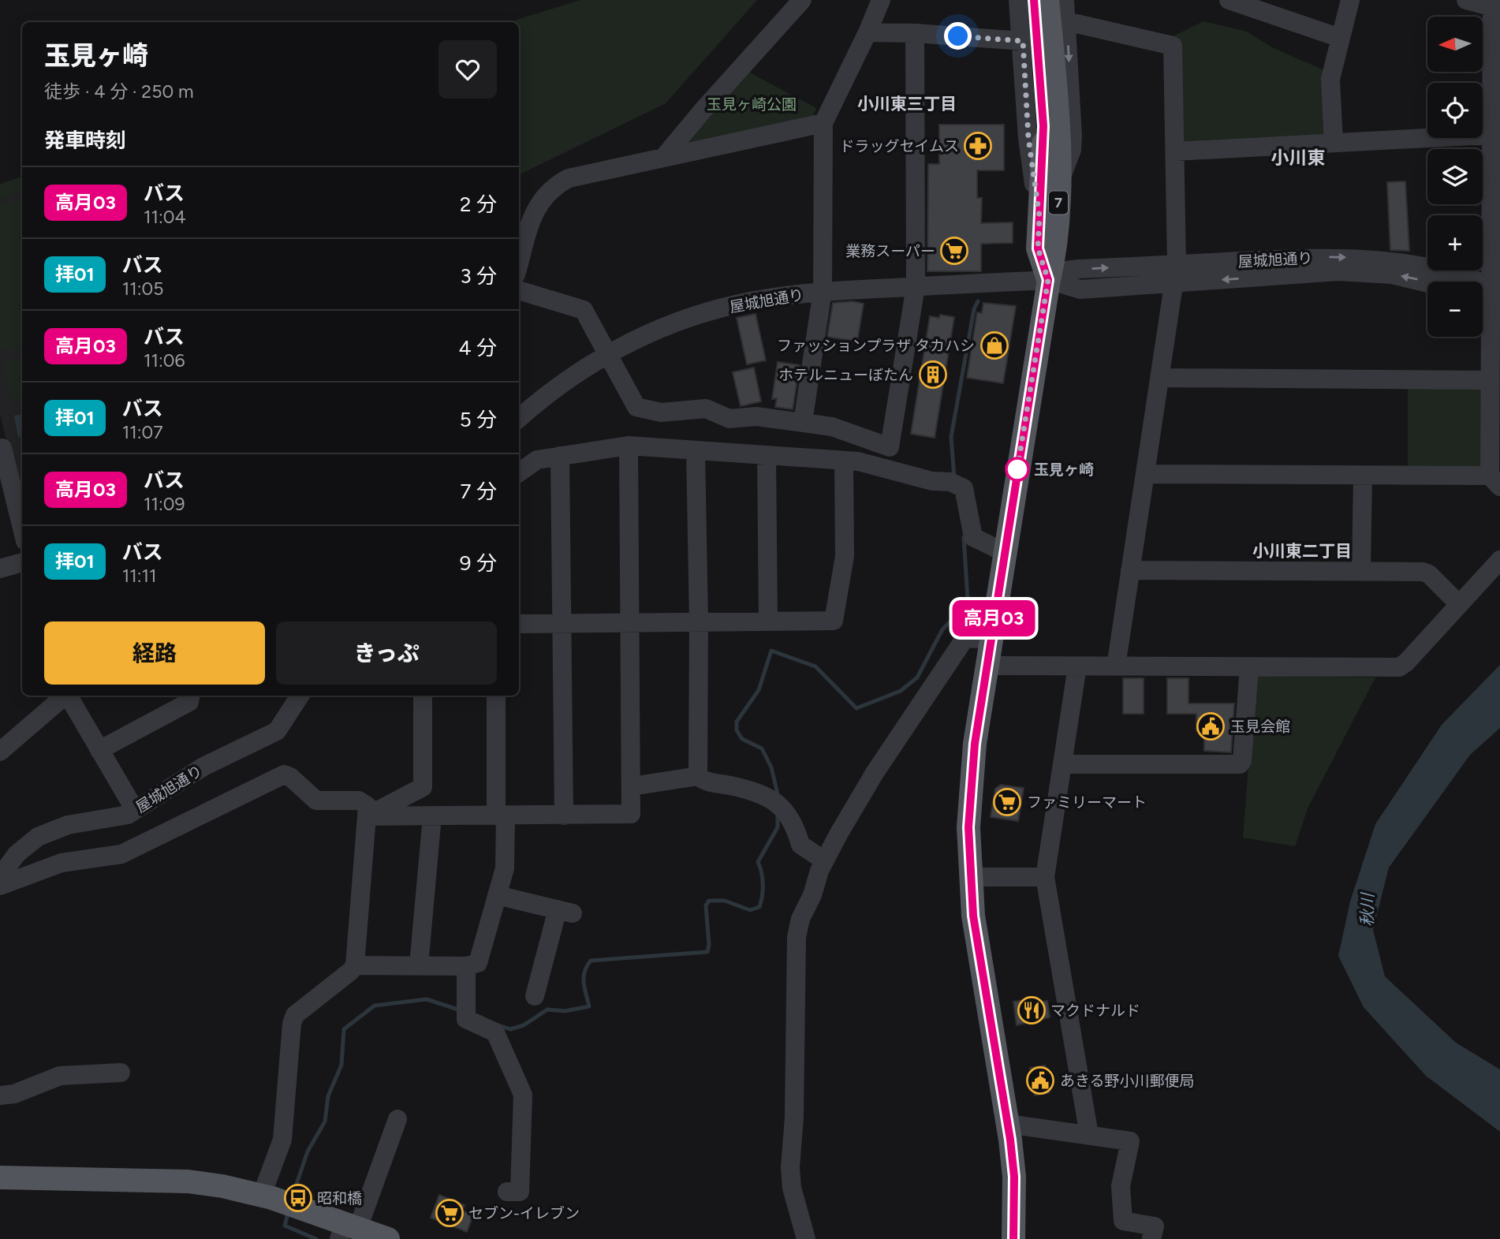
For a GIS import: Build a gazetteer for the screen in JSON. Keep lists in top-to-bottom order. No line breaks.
{"streets":{"main road":["7"],"street":["屋城旭通り"]},"crossings":[["7","屋城旭通り"]],"districts":["小川東三丁目","小川東","小川東二丁目"],"water":["秋川"],"parks":["玉見ヶ崎公園"],"places":{"pharmacy":["ドラッグセイムス"],"supermarket":["業務スーパー","ファミリーマート","セブン-イレブン"],"shop":["ファッションプラザ タカハシ"],"building":["ホテルニューぼたん"],"other":["玉見ヶ崎"],"public building":["玉見会館","あきる野小川郵便局"],"restaurant":["マクドナルド"],"bus stop":["昭和橋"]},"lines":["bus line 高月03"],"north":"left","page":{"on_map":"高月03","map_buttons":["+","−"],"heading":[["玉見ヶ崎","徒歩 · 4 分 · 250 m"],"発車時刻"],"list":[{"mark":"高月03","name":"バス","note":"11:04","value":"2 分"},{"mark":"拝01","name":"バス","note":"11:05","value":"3 分"},{"mark":"高月03","name":"バス","note":"11:06","value":"4 分"},{"mark":"拝01","name":"バス","note":"11:07","value":"5 分"},{"mark":"高月03","name":"バス","note":"11:09","value":"7 分"},{"mark":"拝01","name":"バス","note":"11:11","value":"9 分"}],"buttons":["経路","きっぷ"]}}
